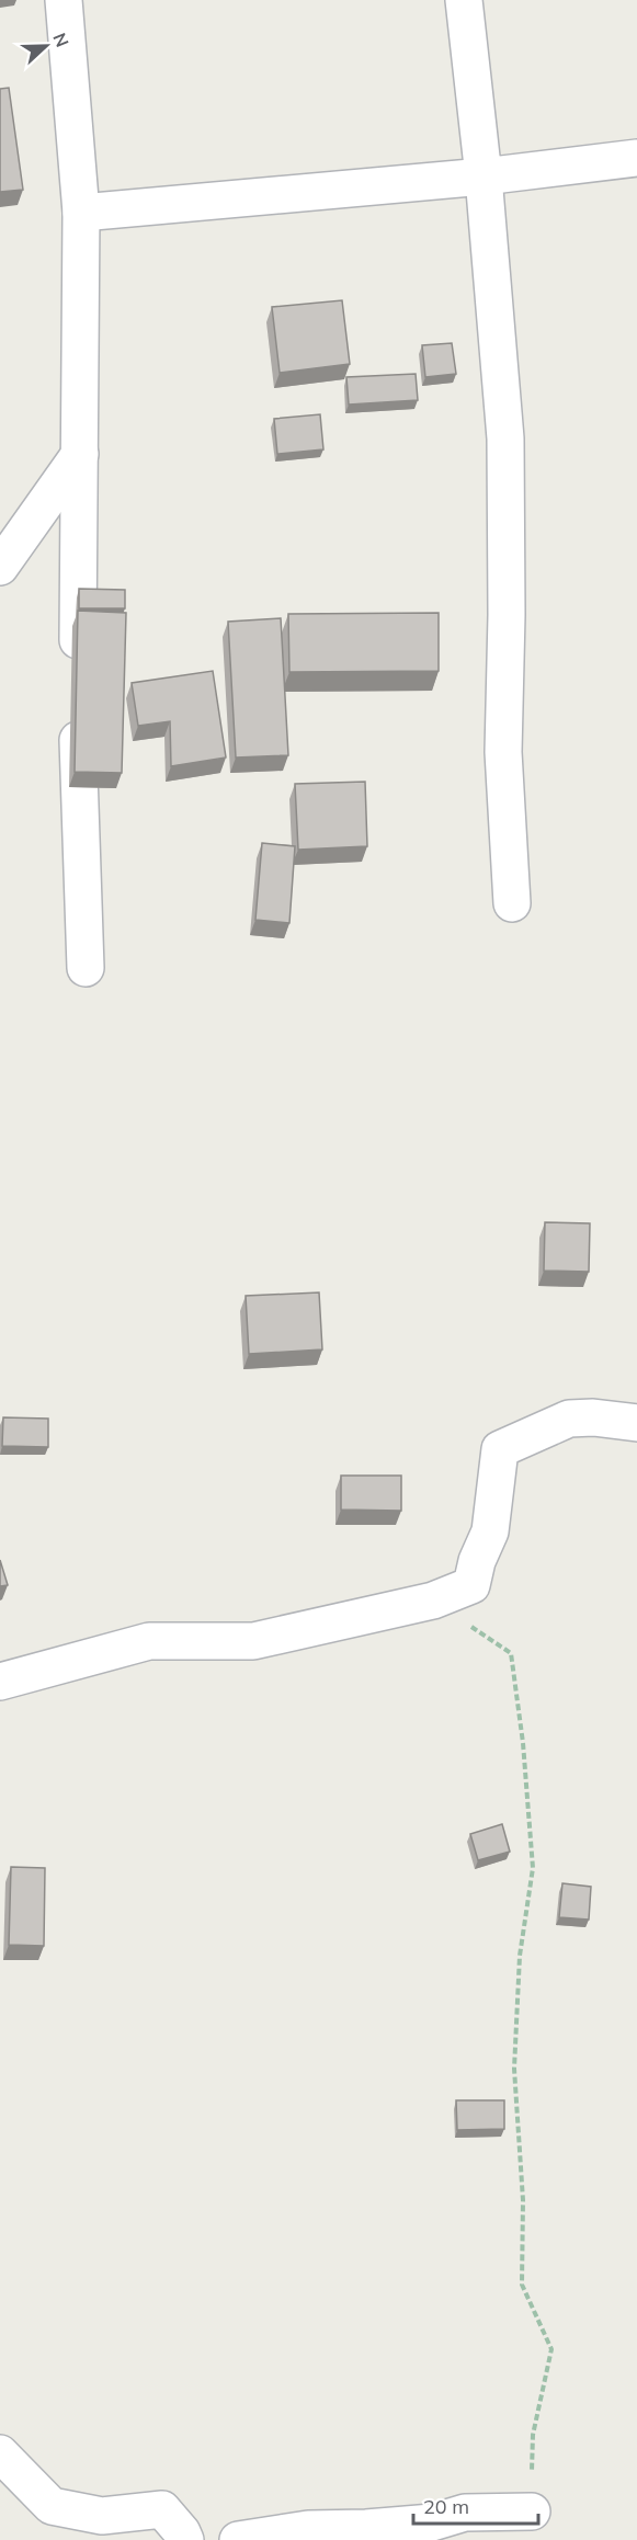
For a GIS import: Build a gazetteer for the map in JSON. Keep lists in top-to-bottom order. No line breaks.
{"scale_bar":"20 m","north":"right"}
